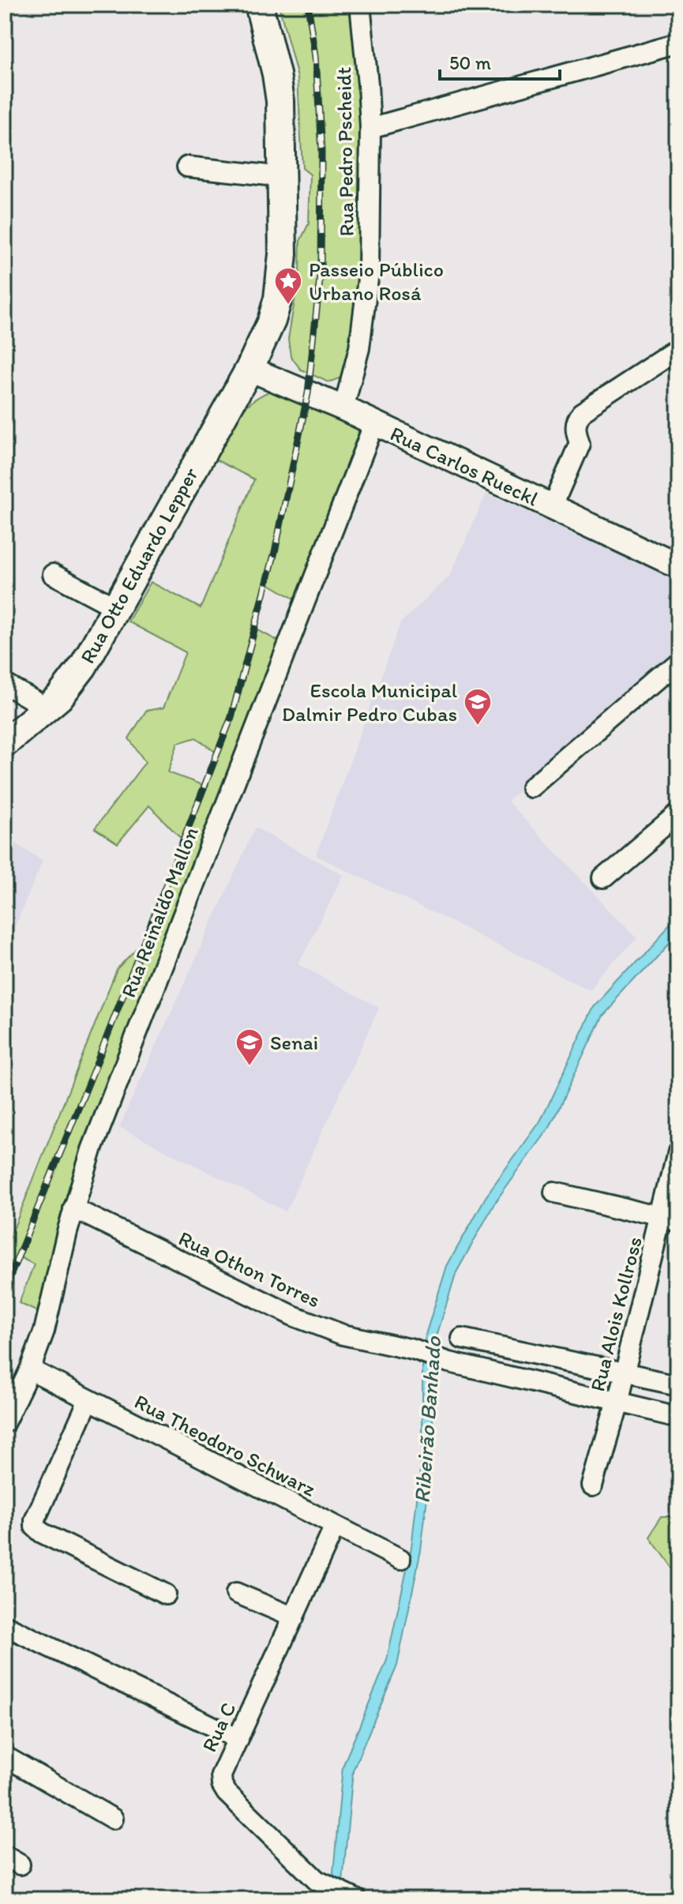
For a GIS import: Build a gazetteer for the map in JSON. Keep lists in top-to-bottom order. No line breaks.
{"streets":{"main road":["Rua Otto Eduardo Lepper"],"street":["Rua Pedro Pscheidt","Rua Carlos Rueckl","Rua Reinaldo Mallon","Rua Othon Torres","Rua Alois Kollross","Rua Theodoro Schwarz","Rua C"]},"crossings":[["Rua Pedro Pscheidt","Rua Carlos Rueckl"],["Rua Carlos Rueckl","Rua Otto Eduardo Lepper"],["Rua Carlos Rueckl","Rua Reinaldo Mallon"],["Rua Reinaldo Mallon","Rua Othon Torres"],["Rua Reinaldo Mallon","Rua Theodoro Schwarz"],["Rua Othon Torres","Rua Alois Kollross"],["Rua Theodoro Schwarz","Rua C"]],"water":["Ribeirão Banhado"],"places":{"place":["Passeio Público Urbano Rosá"],"school or university":["Escola Municipal Dalmir Pedro Cubas","Senai"]},"scale_bar":"50 m"}
